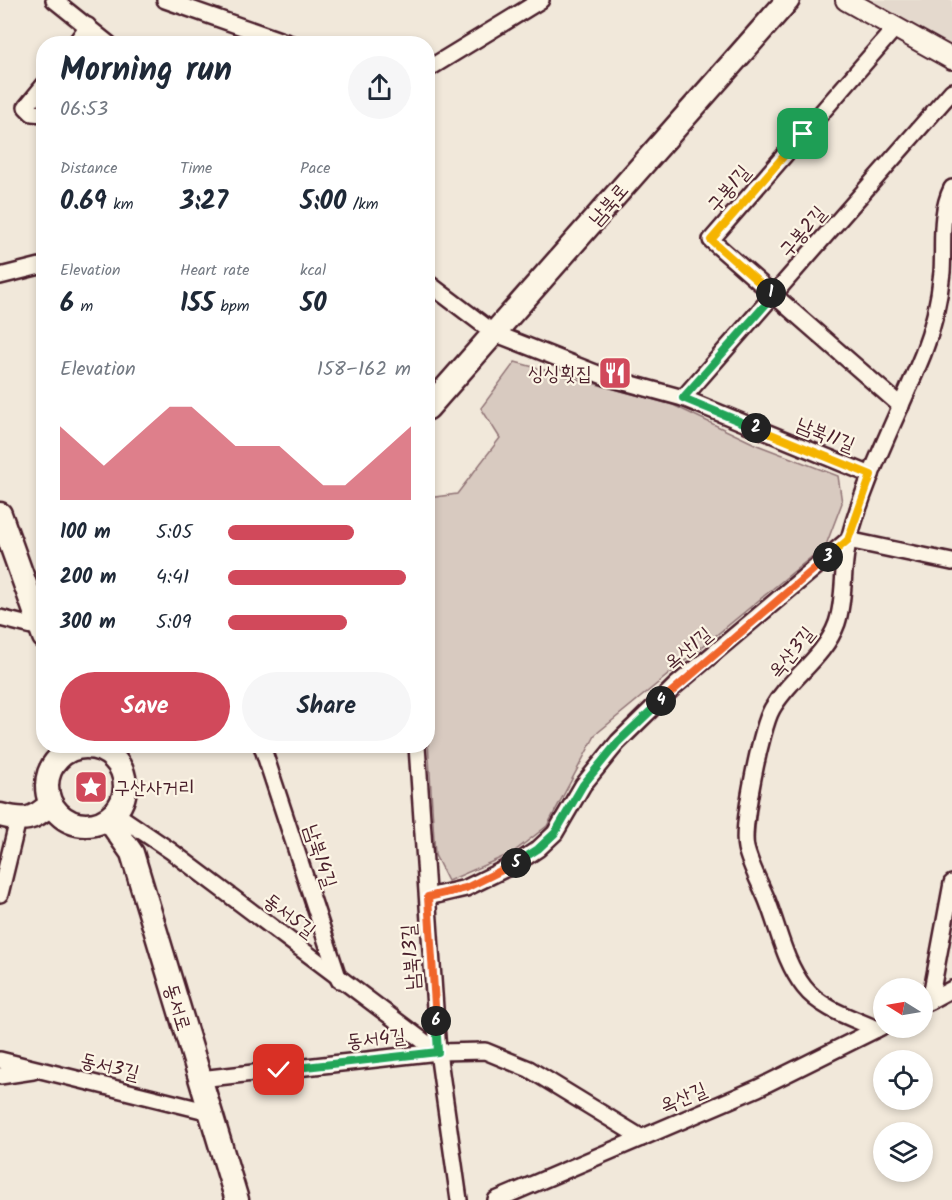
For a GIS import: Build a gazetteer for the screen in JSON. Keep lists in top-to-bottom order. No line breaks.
{"streets":{"main road":["남북로","동서로"],"street":["구봉1길","구봉2길","남북11길","옥산1길","옥산3길","남북14길","동서5길","남북13길","동서4길","동서3길","옥산길"]},"crossings":[["구봉1길","구봉2길"],["구봉1길","옥산3길"],["남북로","남북11길"],["구봉2길","남북11길"],["남북11길","옥산3길"],["옥산1길","옥산3길"],["옥산1길","남북13길"],["남북14길","동서5길"],["동서5길","남북13길"],["동서5길","동서로"],["동서5길","동서4길"],["남북13길","동서4길"],["동서로","동서4길"],["동서로","동서3길"],["동서4길","옥산길"]],"places":{"restaurant":["싱싱횟집"],"place":["구산사거리"]},"north":"left","page":{"heading":["Morning run","06:53"],"stats":[["Distance","0.69 km"],["Time","3:27"],["Pace","5:00 /km"],["Elevation","6 m"],["Heart rate","155 bpm"],["kcal","50"]],"pins":["1","2","3","4","5","6"],"chart":["Elevation","158–162 m"],"list":[{"name":"100 m","note":"5:05"},{"name":"200 m","note":"4:41"},{"name":"300 m","note":"5:09"}],"buttons":["Save","Share"]}}
